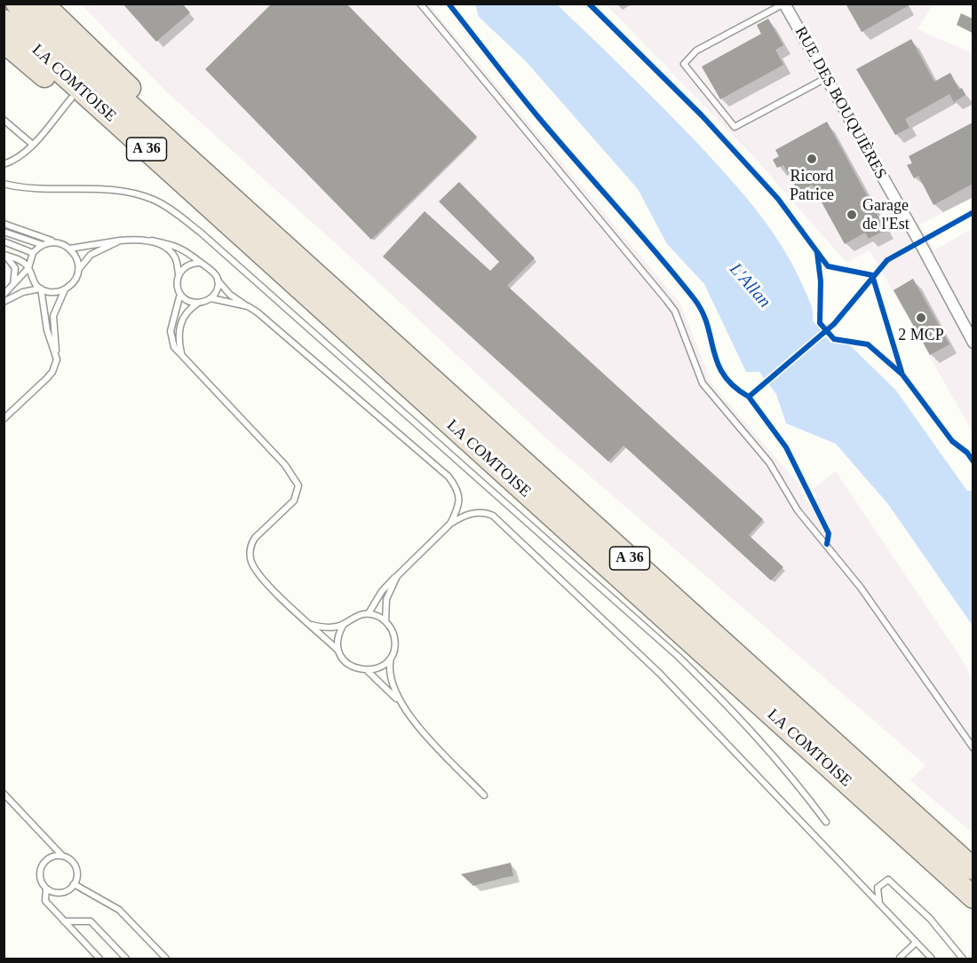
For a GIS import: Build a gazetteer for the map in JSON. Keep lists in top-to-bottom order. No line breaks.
{"streets":{"highway":["LA COMTOISE","A 36"],"street":["RUE DES BOUQUIÈRES"]},"water":["L'Allan"],"places":["Ricord Patrice","Garage de l'Est","2 MCP"]}
